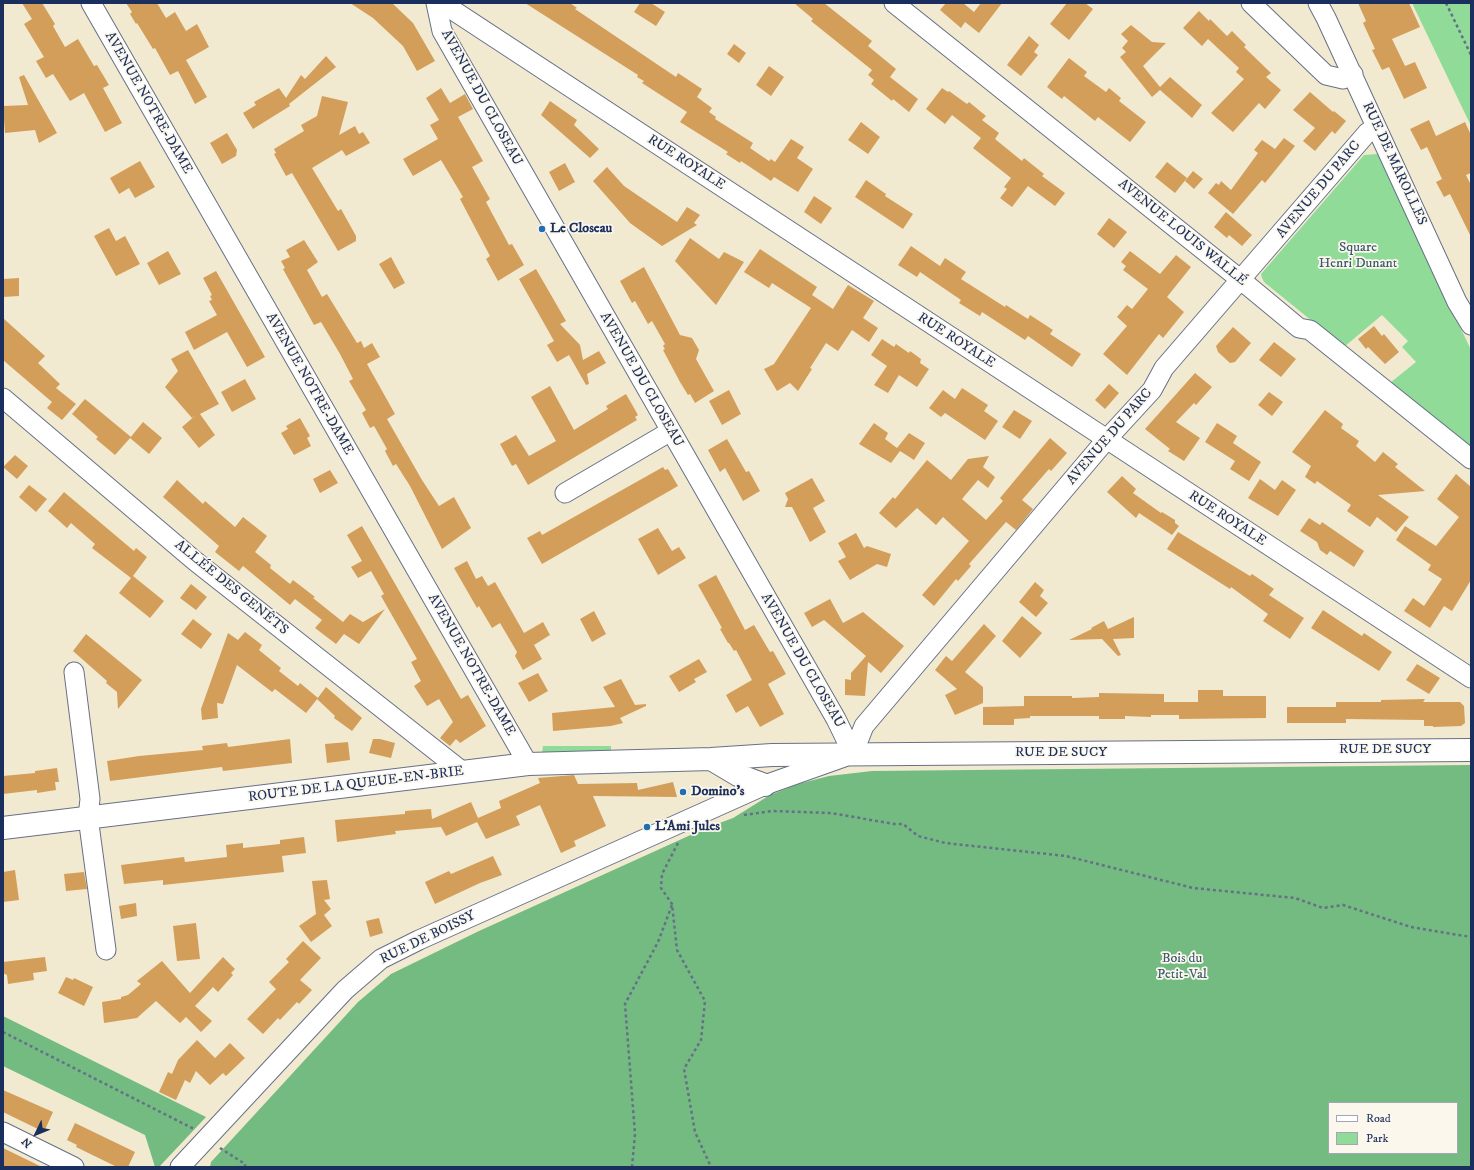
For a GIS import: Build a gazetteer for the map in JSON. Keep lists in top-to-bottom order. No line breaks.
{"streets":{"main road":["RUE DE SUCY","ROUTE DE LA QUEUE-EN-BRIE"],"street":["AVENUE DU CLOSEAU","AVENUE NOTRE-DAME","RUE ROYALE","RUE DE MAROLLES","AVENUE DU PARC","AVENUE LOUIS WALLÉ","ALLÉE DES GENÊTS","RUE DE BOISSY"]},"crossings":[["AVENUE DU CLOSEAU","AVENUE DU PARC"],["AVENUE DU CLOSEAU","RUE DE SUCY"],["AVENUE DU CLOSEAU","RUE DE BOISSY"],["AVENUE NOTRE-DAME","ROUTE DE LA QUEUE-EN-BRIE"],["RUE ROYALE","AVENUE DU PARC"],["RUE DE MAROLLES","AVENUE DU PARC"],["AVENUE DU PARC","AVENUE LOUIS WALLÉ"],["AVENUE DU PARC","RUE DE SUCY"],["AVENUE DU PARC","RUE DE BOISSY"],["ALLÉE DES GENÊTS","ROUTE DE LA QUEUE-EN-BRIE"],["RUE DE SUCY","ROUTE DE LA QUEUE-EN-BRIE"],["RUE DE SUCY","RUE DE BOISSY"]],"parks":["Square Henri Dunant","Bois du Petit-Val"],"places":["Le Closeau","Domino's","L'Ami Jules"],"legend":["Road","Park"],"north":"bottom left"}
